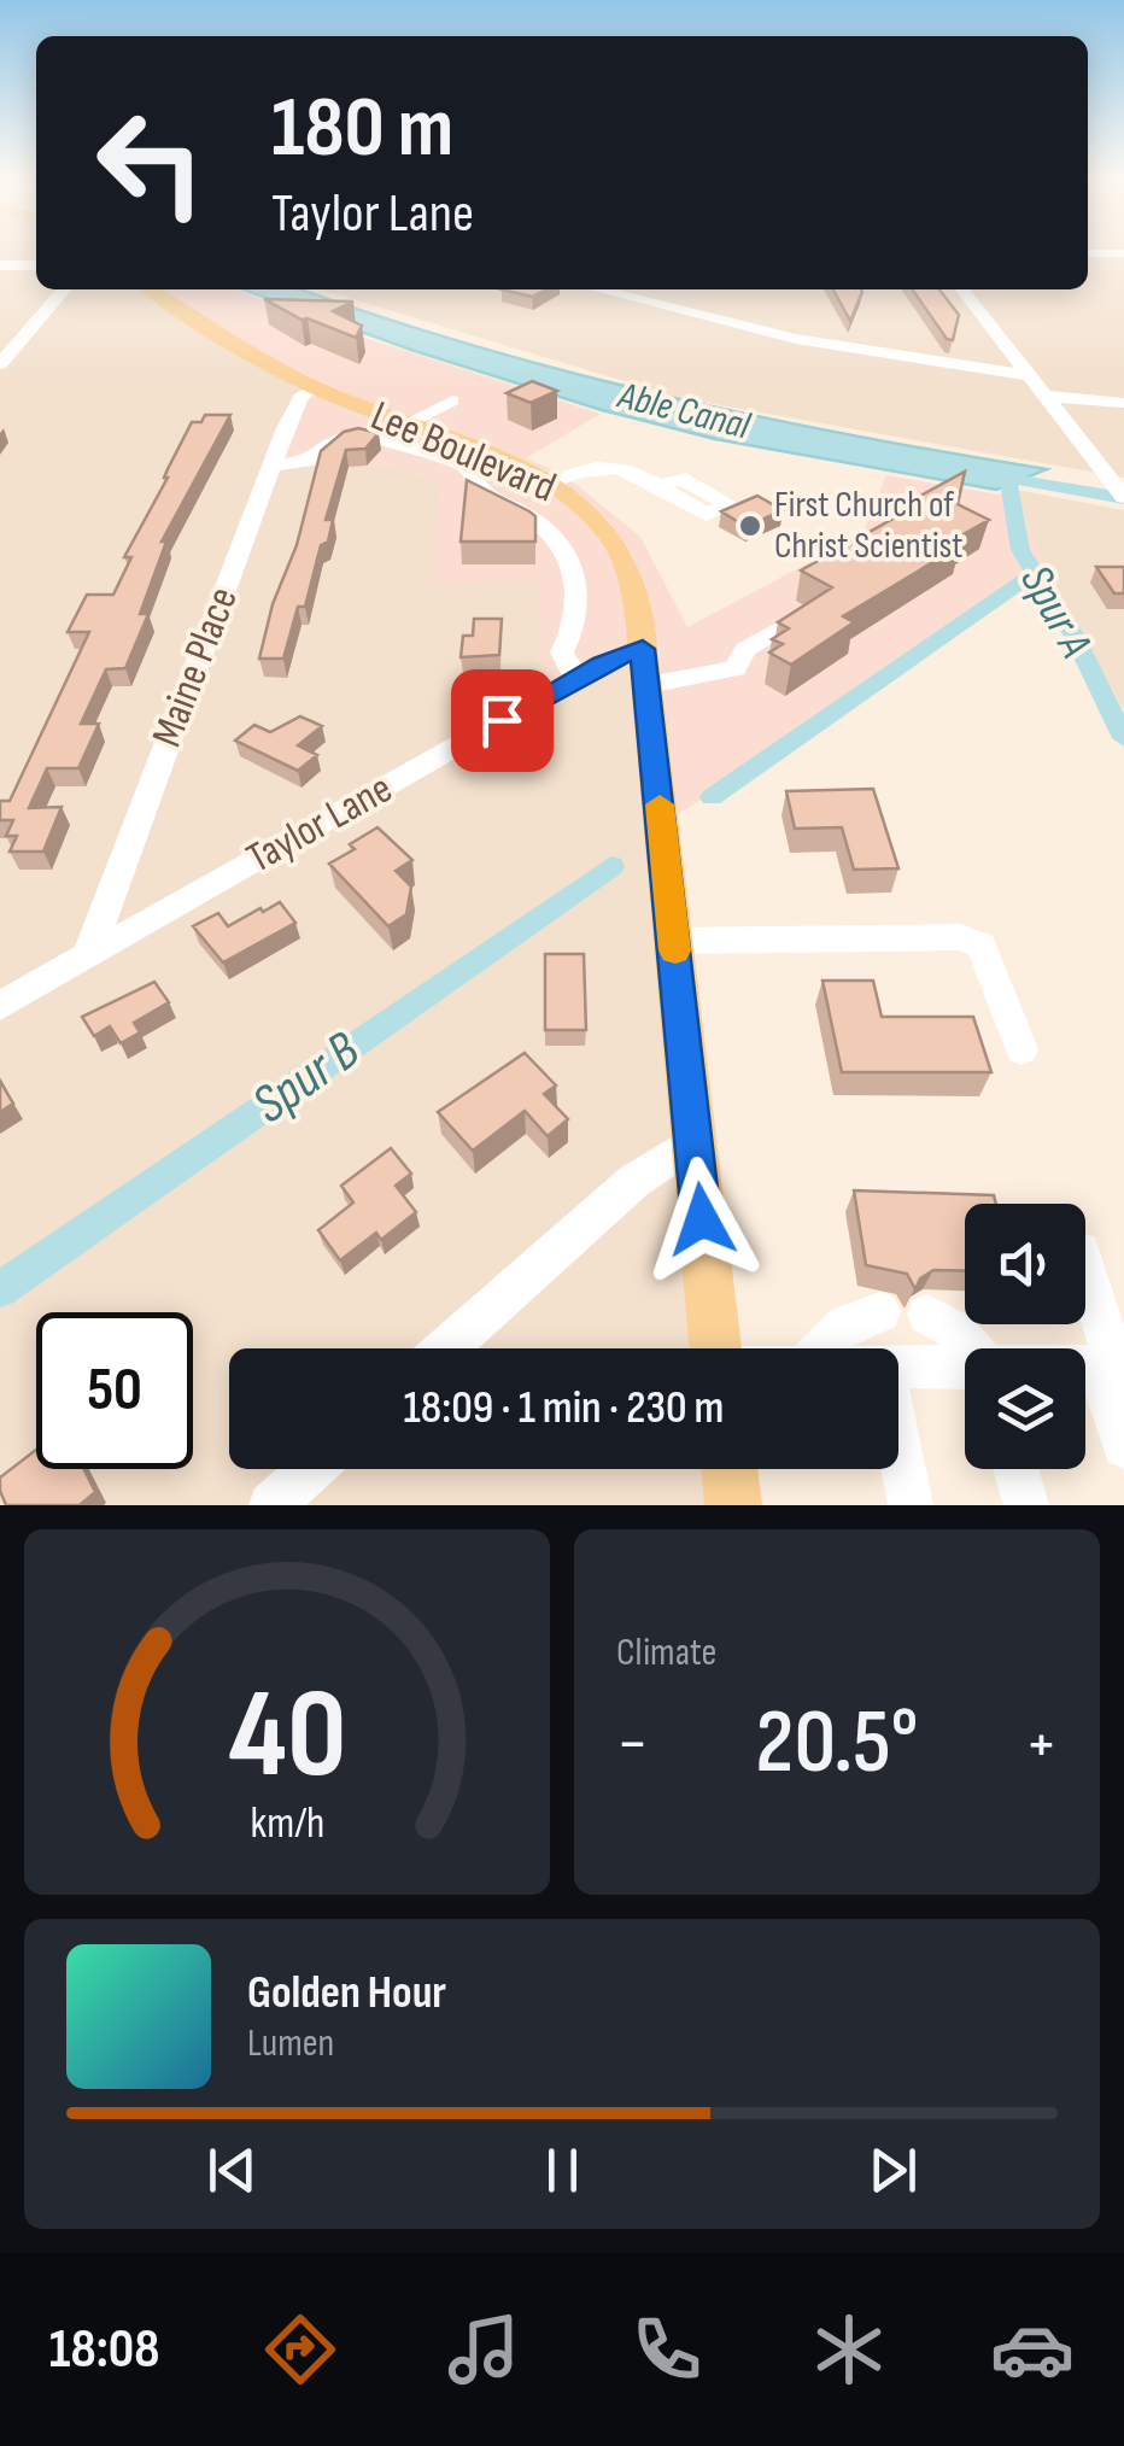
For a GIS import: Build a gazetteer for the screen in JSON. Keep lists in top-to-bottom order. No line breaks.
{"streets":{"main road":["Lee Boulevard"],"street":["Maine Place","Taylor Lane"]},"crossings":[["Lee Boulevard","Maine Place"],["Lee Boulevard","Taylor Lane"],["Maine Place","Taylor Lane"]],"water":["Able Canal","Spur A","Spur B"],"places":["First Church of Christ Scientist"],"page":{"turn":["180 m","Taylor Lane"],"limit":"50","trip":"18:09 · 1 min · 230 m","tile":"Climate","heat":["−","20.5°","+"],"song":["Golden Hour","Lumen"],"tabs":"18:08","gauge":["40","km/h"]}}
